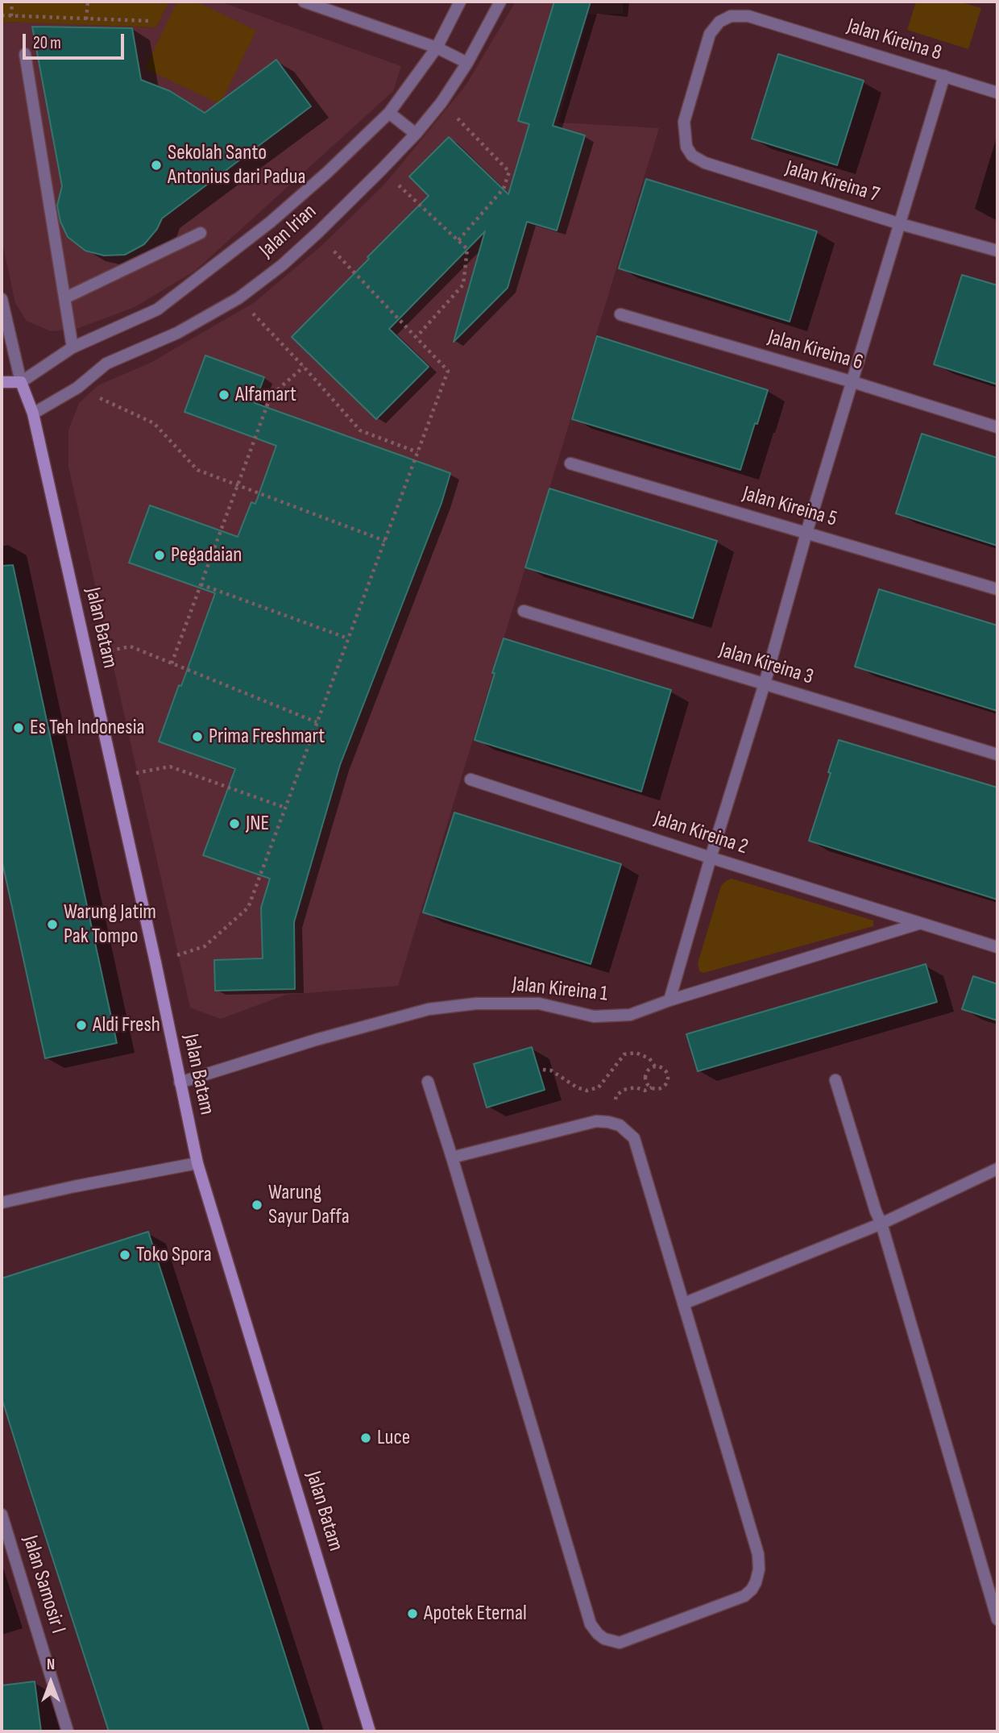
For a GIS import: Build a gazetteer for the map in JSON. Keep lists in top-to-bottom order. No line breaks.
{"streets":{"street":["Jalan Kireina 8","Jalan Kireina 7","Jalan Irian","Jalan Kireina 6","Jalan Kireina 5","Jalan Batam","Jalan Kireina 3","Jalan Kireina 2","Jalan Kireina 1","Jalan Samosir I"]},"crossings":[["Jalan Kireina 8","Jalan Kireina 7"],["Jalan Irian","Jalan Batam"],["Jalan Batam","Jalan Kireina 1"],["Jalan Kireina 2","Jalan Kireina 1"]],"places":["Sekolah Santo Antonius dari Padua","Alfamart","Pegadaian","Es Teh Indonesia","Prima Freshmart","JNE","Warung Jatim Pak Tompo","Aldi Fresh","Warung Sayur Daffa","Toko Spora","Luce","Apotek Eternal"],"scale_bar":"20 m","north":"top"}
